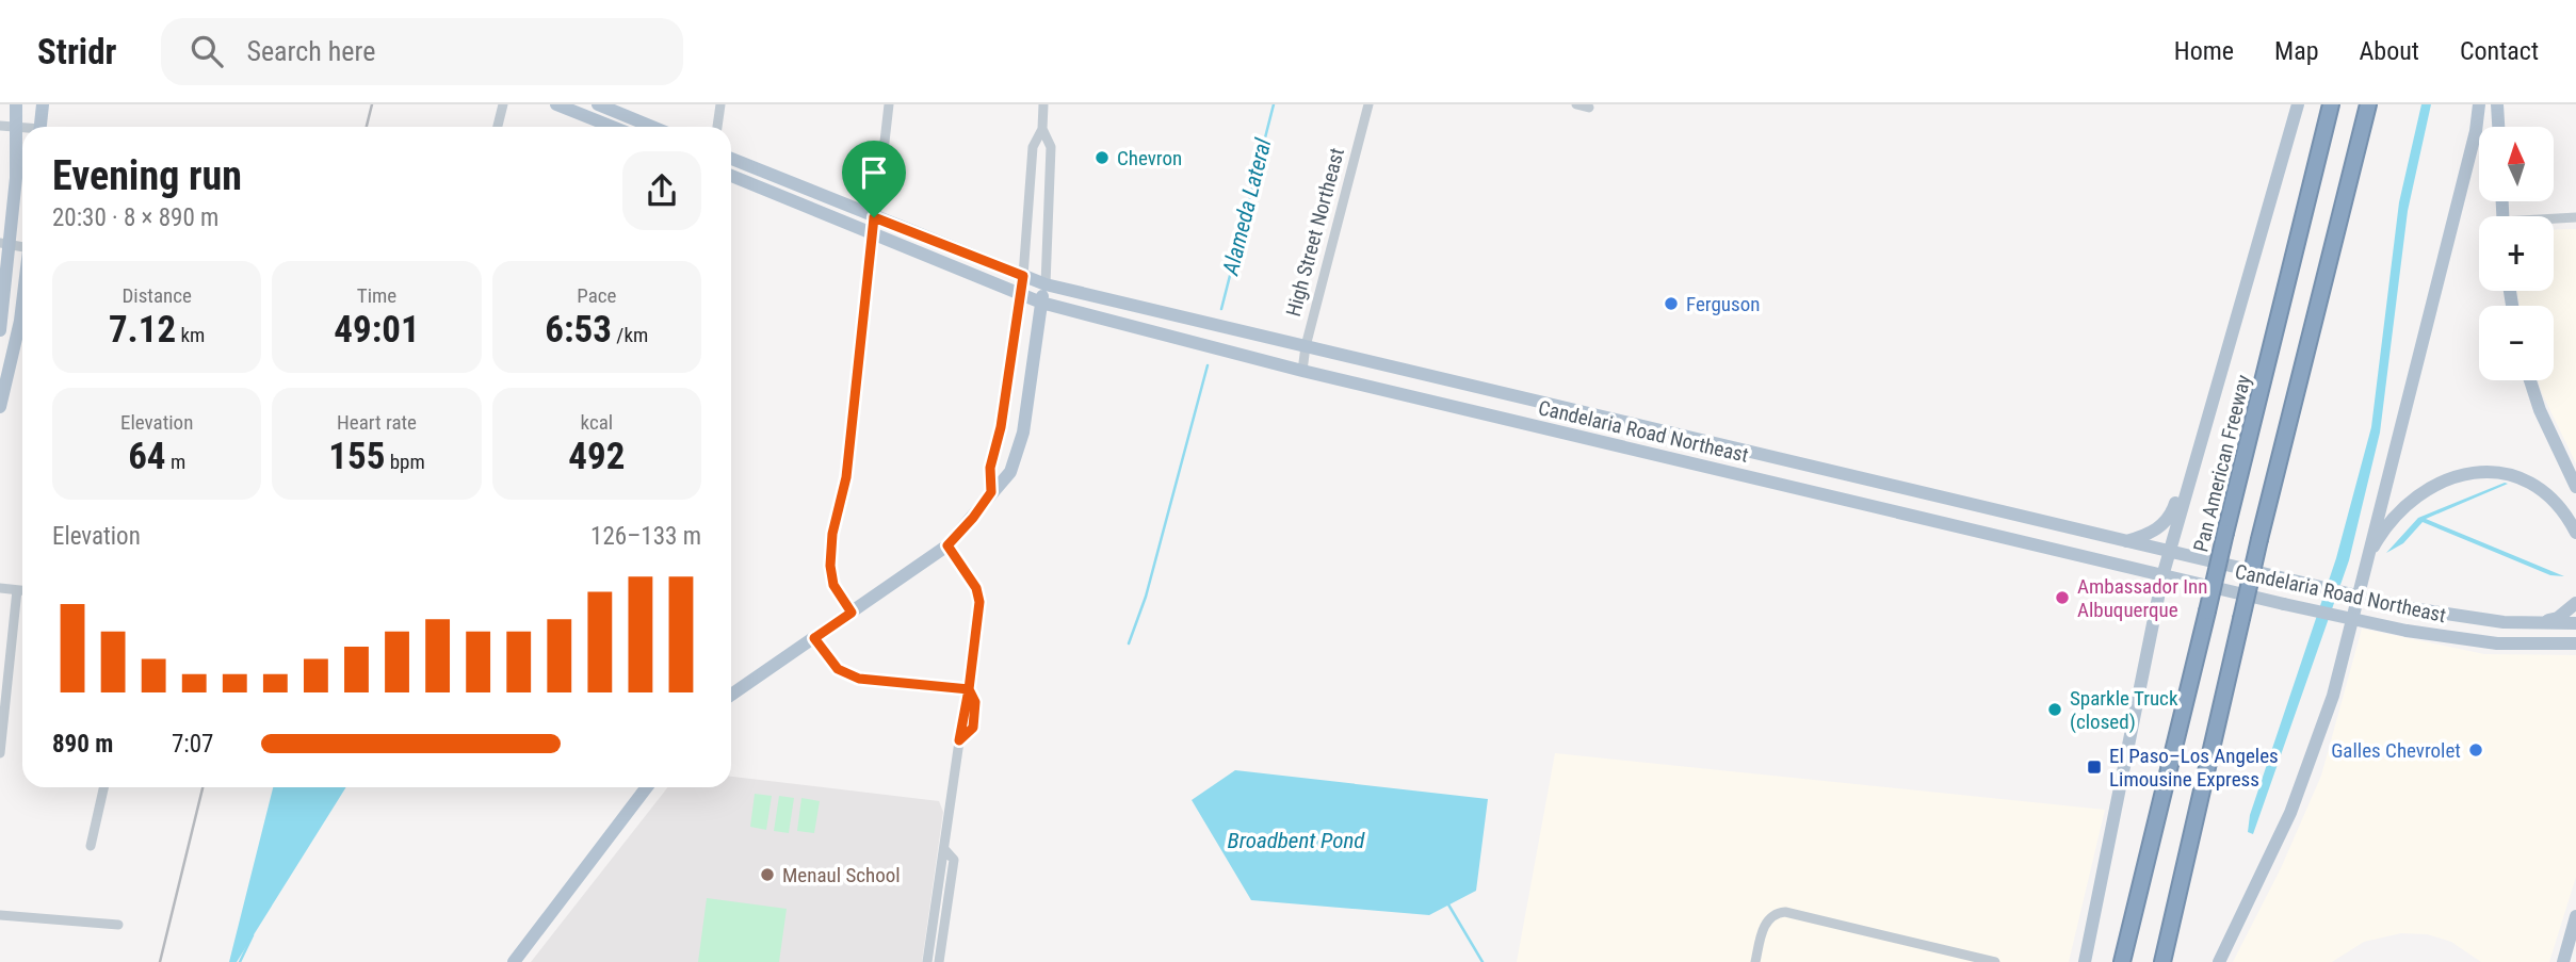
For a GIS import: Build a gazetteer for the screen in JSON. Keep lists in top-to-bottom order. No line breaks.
{"streets":{"highway":["Pan American Freeway"],"main road":["Candelaria Road Northeast"],"street":["High Street Northeast"]},"crossings":[["High Street Northeast","Candelaria Road Northeast"]],"water":["Alameda Lateral","Broadbent Pond"],"places":{"other":["Chevron","Ferguson","Ambassador Inn Albuquerque","Sparkle Truck (closed)","Galles Chevrolet","Menaul School"],"transit":["El Paso–Los Angeles Limousine Express"]},"north":"top","page":{"header":"Stridr","search":"Search here","nav":["Home","Map","About","Contact"],"map_buttons":["+","−"],"heading":["Evening run","20:30 · 8 × 890 m"],"stats":[["Distance","7.12 km"],["Time","49:01"],["Pace","6:53 /km"],["Elevation","64 m"],["Heart rate","155 bpm"],["kcal","492"]],"chart":["Elevation","126–133 m"],"list":[{"name":"890 m","note":"7:07"}]}}
